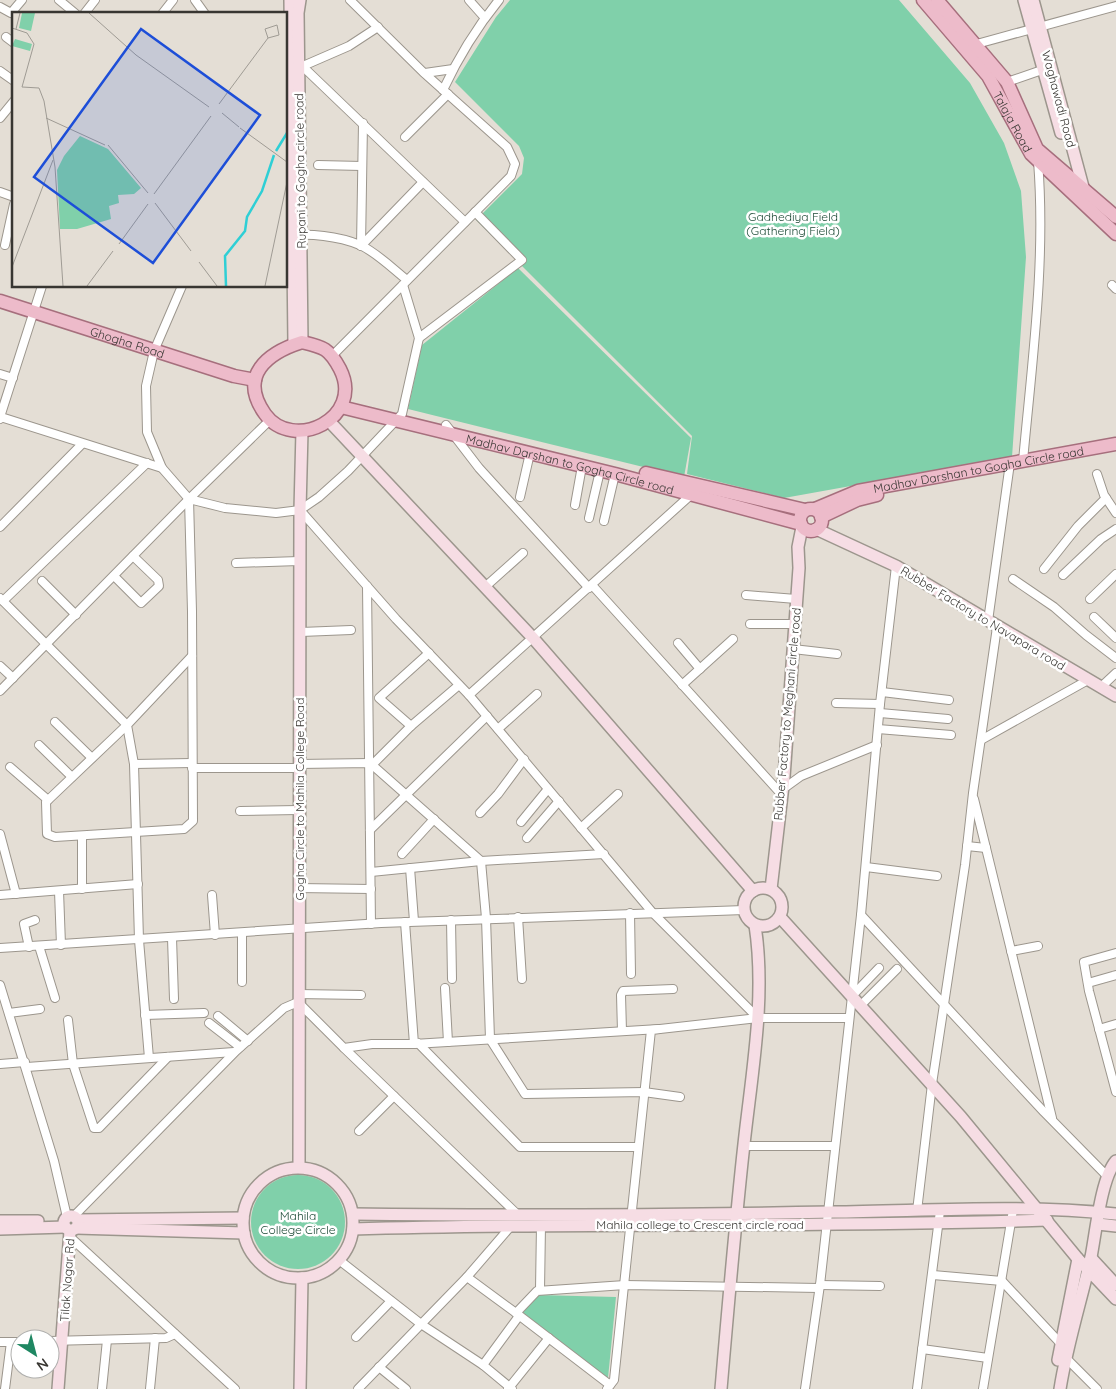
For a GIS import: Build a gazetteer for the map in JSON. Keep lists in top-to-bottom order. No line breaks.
{"streets":{"main road":["Waghawadi Road","Talaja Road","Rupani to Gogha circle road","Ghogha Road","Madhav Darshan to Gogha Circle road","Rubber Factory to Navapara road","Rubber Factory to Meghani circle road","Gogha Circle to Mahila College Road","Mahila college to Crescent circle road","Tilak Nagar Rd"]},"crossings":[["Waghawadi Road","Talaja Road"],["Rupani to Gogha circle road","Ghogha Road"],["Rupani to Gogha circle road","Madhav Darshan to Gogha Circle road"],["Rupani to Gogha circle road","Gogha Circle to Mahila College Road"],["Ghogha Road","Madhav Darshan to Gogha Circle road"],["Ghogha Road","Gogha Circle to Mahila College Road"],["Madhav Darshan to Gogha Circle road","Rubber Factory to Navapara road"],["Madhav Darshan to Gogha Circle road","Rubber Factory to Meghani circle road"],["Madhav Darshan to Gogha Circle road","Gogha Circle to Mahila College Road"],["Rubber Factory to Navapara road","Rubber Factory to Meghani circle road"],["Gogha Circle to Mahila College Road","Mahila college to Crescent circle road"]],"parks":["Gadhediya Field (Gathering Field)","Mahila College Circle"],"north":"bottom right"}
